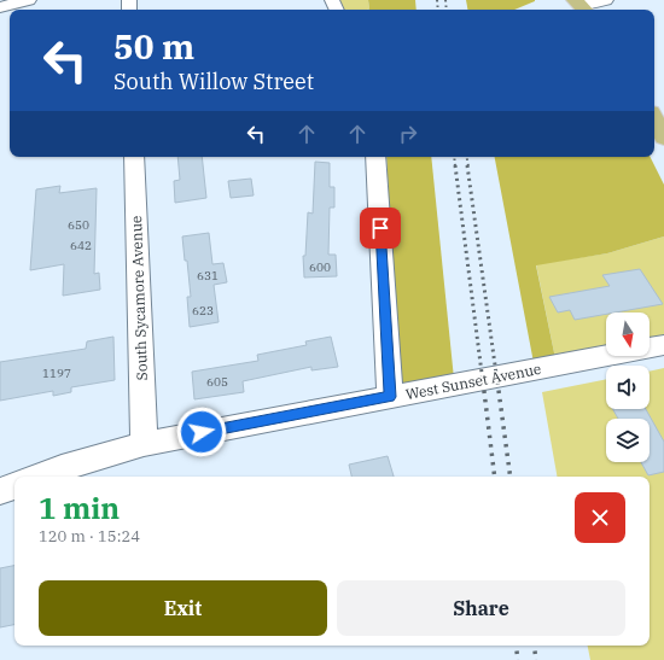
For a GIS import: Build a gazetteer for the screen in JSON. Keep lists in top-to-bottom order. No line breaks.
{"streets":{"street":["South Sycamore Avenue","West Sunset Avenue"]},"crossings":[["South Sycamore Avenue","West Sunset Avenue"]],"house_numbers":["650","642","600","631","623","1197","605"],"north":"bottom","page":{"turn":["50 m","South Willow Street"],"heading":["1 min","120 m · 15:24"],"buttons":["Exit","Share"]}}
